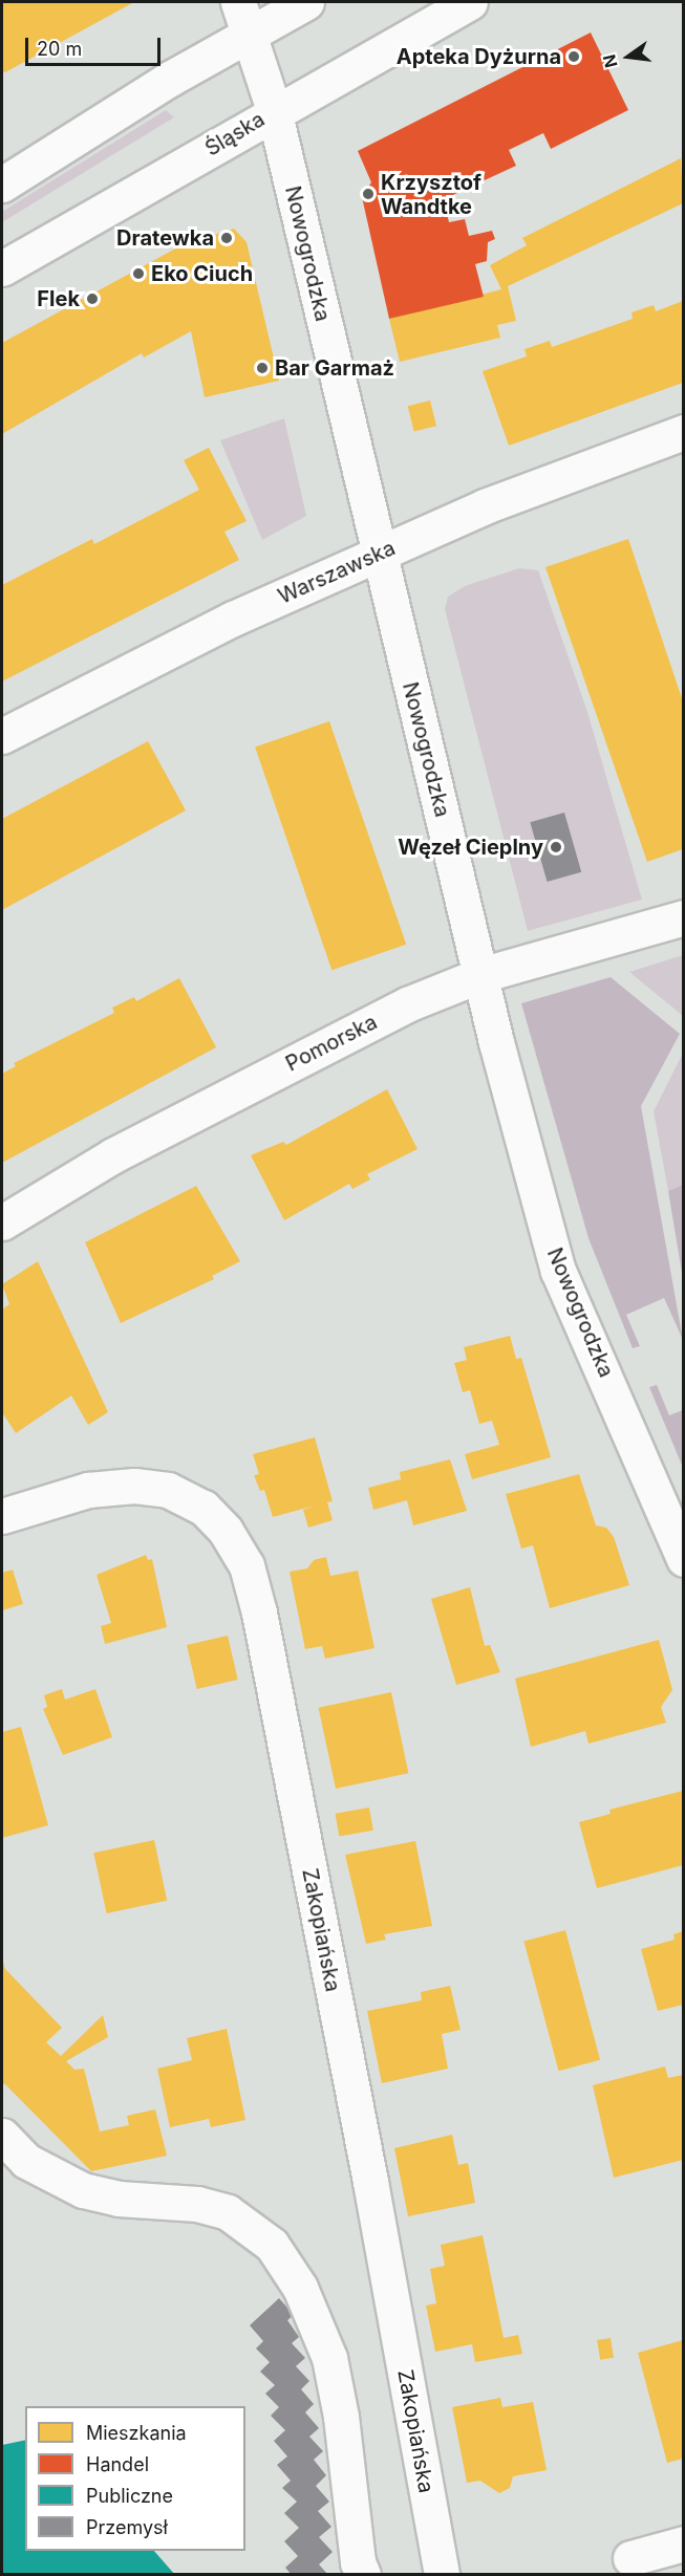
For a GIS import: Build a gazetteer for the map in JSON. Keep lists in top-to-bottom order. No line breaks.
{"streets":{"street":["Śląska","Nowogrodzka","Warszawska","Pomorska","Zakopiańska"]},"crossings":[["Śląska","Nowogrodzka"],["Nowogrodzka","Warszawska"],["Nowogrodzka","Pomorska"]],"places":["Apteka Dyżurna","Krzysztof Wandtke","Dratewka","Eko Ciuch","Flek","Bar Garmaż","Węzeł Cieplny"],"legend":["Mieszkania","Handel","Publiczne","Przemysł"],"scale_bar":"20 m","north":"left"}
